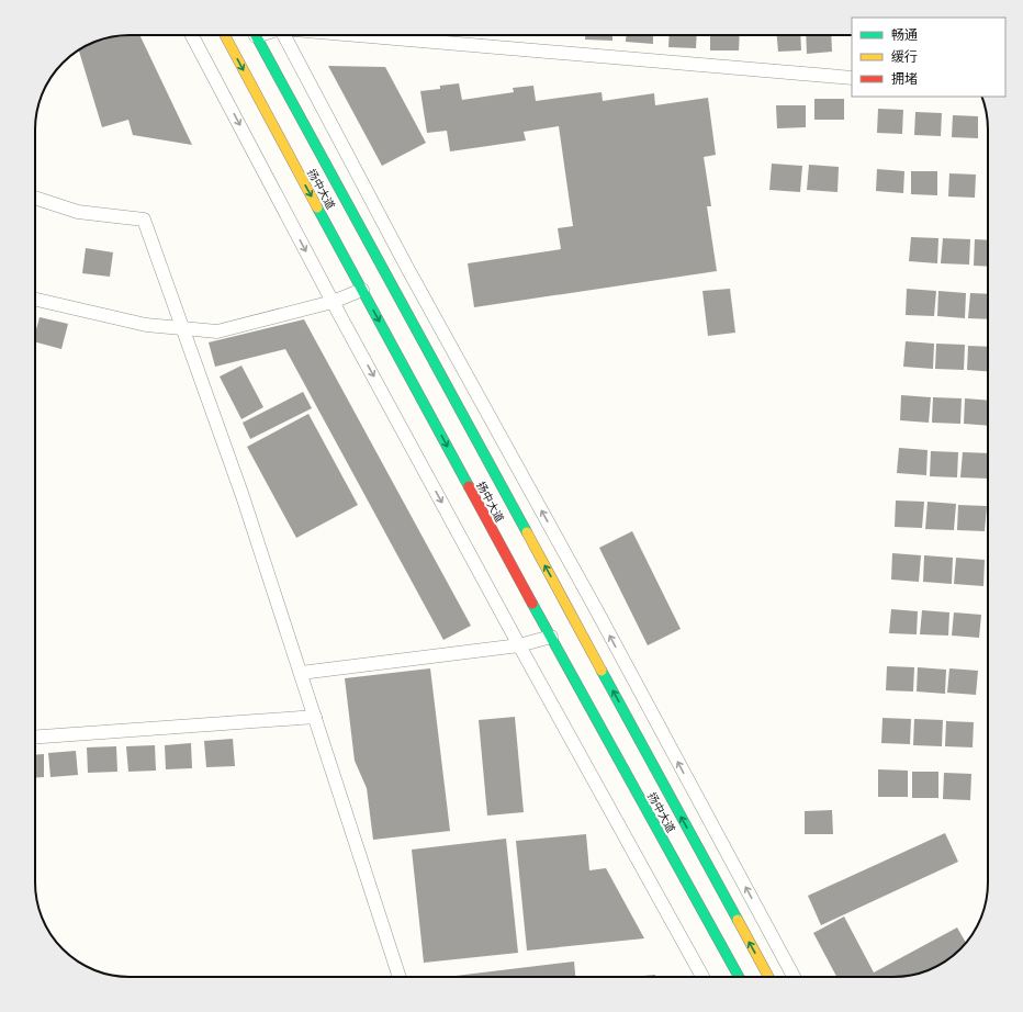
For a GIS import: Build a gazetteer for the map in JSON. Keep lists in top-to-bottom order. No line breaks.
{"streets":{"main road":["扬中大道"]},"legend":["畅通","缓行","拥堵"]}
